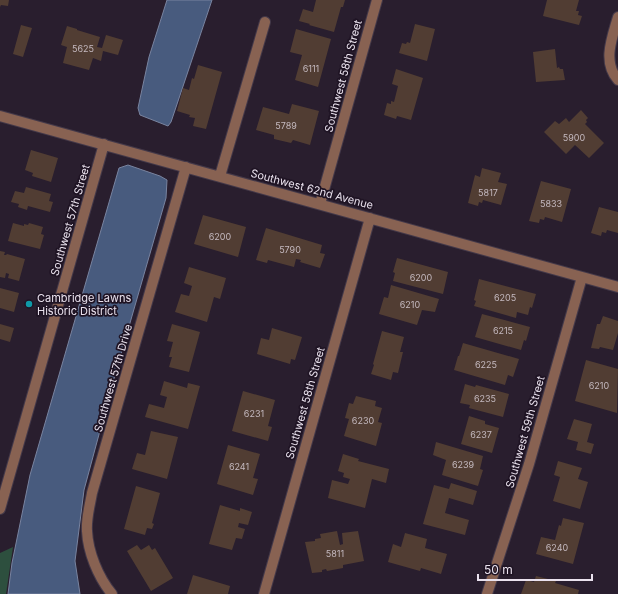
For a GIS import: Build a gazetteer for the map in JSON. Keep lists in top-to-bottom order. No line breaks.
{"streets":{"street":["Southwest 58th Street","Southwest 62nd Avenue","Southwest 57th Street","Southwest 57th Drive","Southwest 59th Street"]},"crossings":[["Southwest 58th Street","Southwest 62nd Avenue"],["Southwest 62nd Avenue","Southwest 57th Street"],["Southwest 62nd Avenue","Southwest 57th Drive"],["Southwest 62nd Avenue","Southwest 59th Street"]],"places":["Cambridge Lawns Historic District"],"house_numbers":["5625","6111","5789","5900","5817","5833","6200","5790","6200","6205","6210","6215","6225","6210","6235","6231","6230","6237","6239","6241","6240","5811"],"scale_bar":"50 m"}
